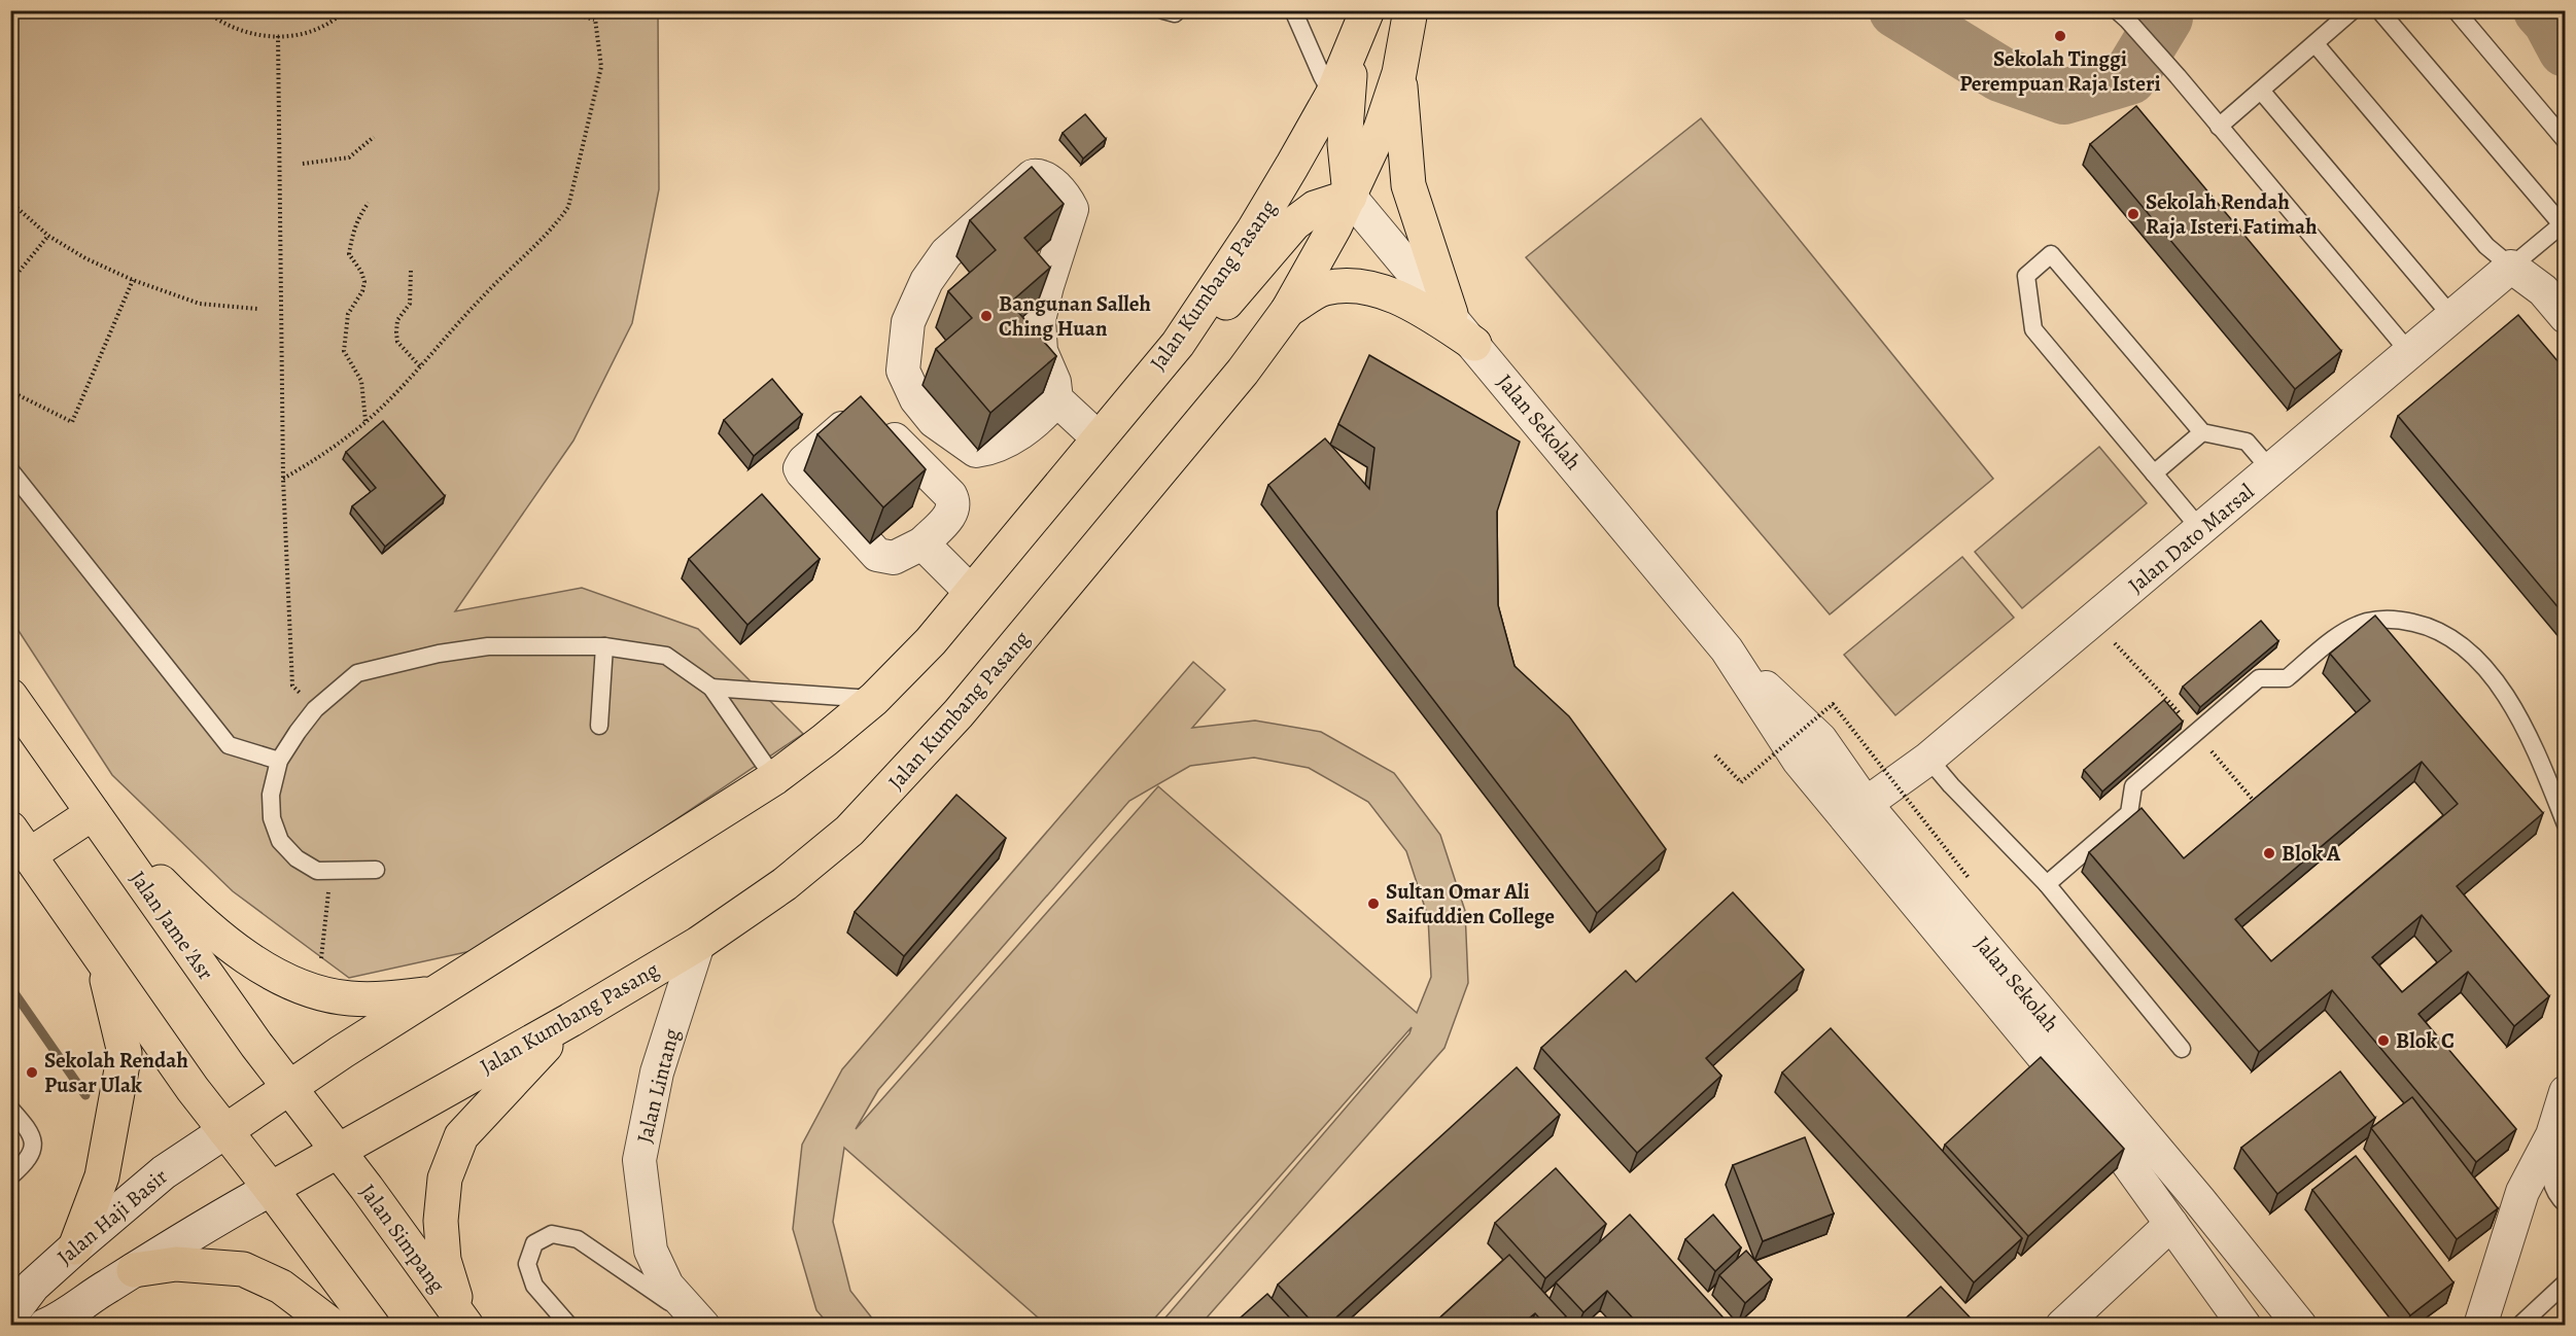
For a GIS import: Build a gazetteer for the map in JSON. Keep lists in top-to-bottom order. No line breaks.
{"streets":{"main road":["Jalan Kumbang Pasang","Jalan Jame 'Asr","Jalan Haji Basir","Jalan Simpang"],"street":["Jalan Sekolah","Jalan Dato Marsal","Jalan Lintang"]},"crossings":[["Jalan Kumbang Pasang","Jalan Sekolah"],["Jalan Kumbang Pasang","Jalan Jame 'Asr"],["Jalan Kumbang Pasang","Jalan Lintang"],["Jalan Kumbang Pasang","Jalan Haji Basir"],["Jalan Kumbang Pasang","Jalan Simpang"],["Jalan Sekolah","Jalan Dato Marsal"],["Jalan Jame 'Asr","Jalan Simpang"]],"places":["Sekolah Tinggi Perempuan Raja Isteri","Sekolah Rendah Raja Isteri Fatimah","Bangunan Salleh Ching Huan","Blok A","Sultan Omar Ali Saifuddien College","Blok C","Sekolah Rendah Pusar Ulak"]}
